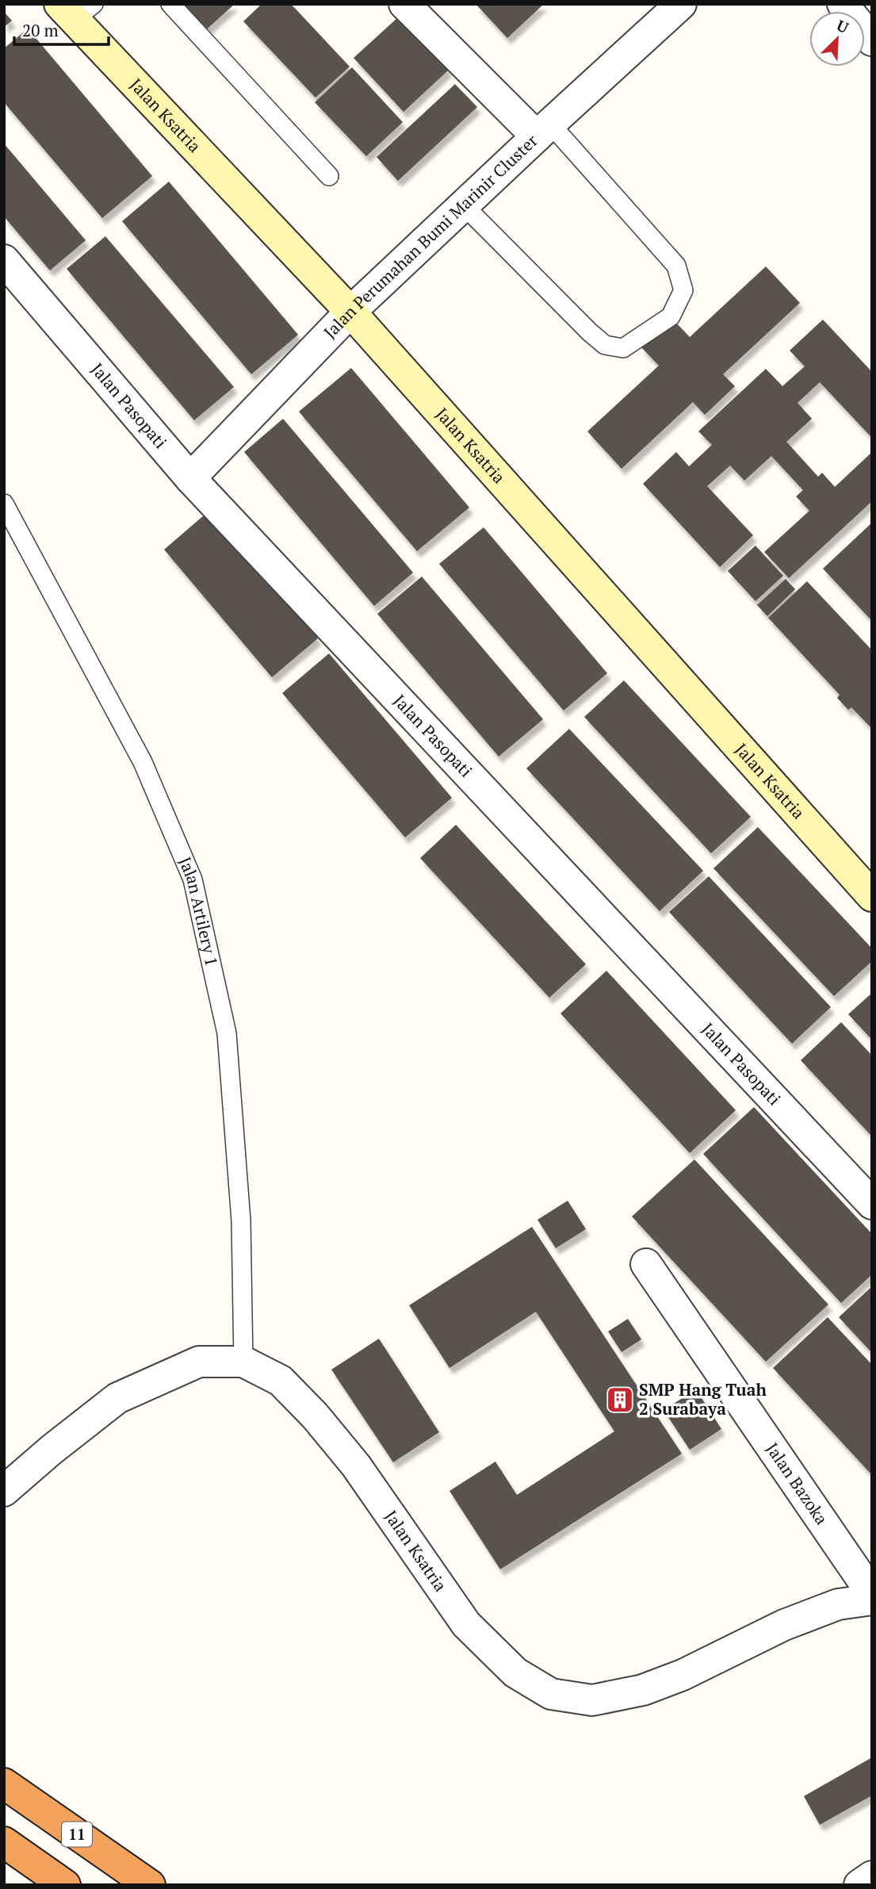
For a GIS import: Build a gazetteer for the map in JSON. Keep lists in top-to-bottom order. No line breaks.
{"streets":{"highway":["11"],"street":["Jalan Ksatria","Jalan Perumahan Bumi Marinir Cluster","Jalan Pasopati","Jalan Bazoka"],"lane":["Jalan Artilery 1"]},"crossings":[["Jalan Ksatria","Jalan Perumahan Bumi Marinir Cluster"],["Jalan Ksatria","Jalan Artilery 1"],["Jalan Perumahan Bumi Marinir Cluster","Jalan Pasopati"]],"places":{"building":["SMP Hang Tuah 2 Surabaya"]},"scale_bar":"20 m","north":"top right"}
